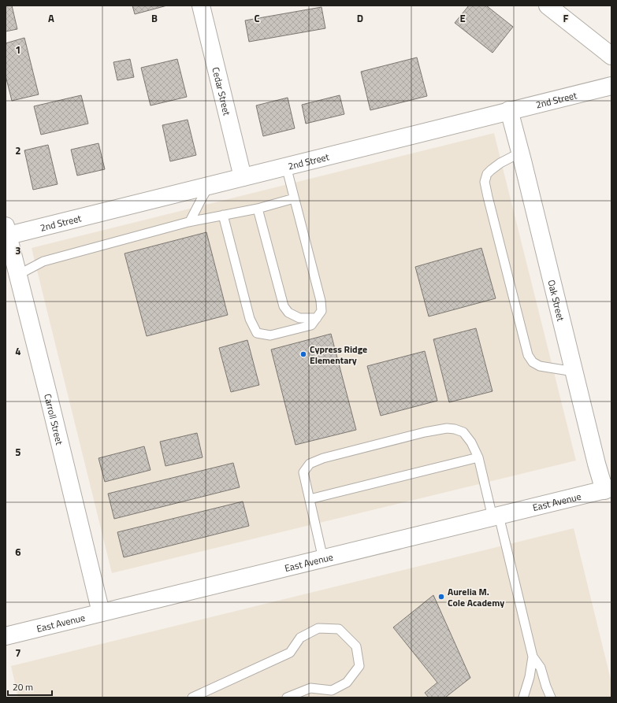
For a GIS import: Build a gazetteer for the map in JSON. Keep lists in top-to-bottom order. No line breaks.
{"streets":{"street":["Cedar Street","2nd Street","Oak Street","Carroll Street","East Avenue"]},"crossings":[["Cedar Street","2nd Street"],["2nd Street","Oak Street"],["2nd Street","Carroll Street"],["Oak Street","East Avenue"],["Carroll Street","East Avenue"]],"places":["Cypress Ridge Elementary","Aurelia M. Cole Academy"],"scale_bar":"20 m","grid":{"columns":["A","B","C","D","E","F"],"rows":["1","2","3","4","5","6","7"]}}
